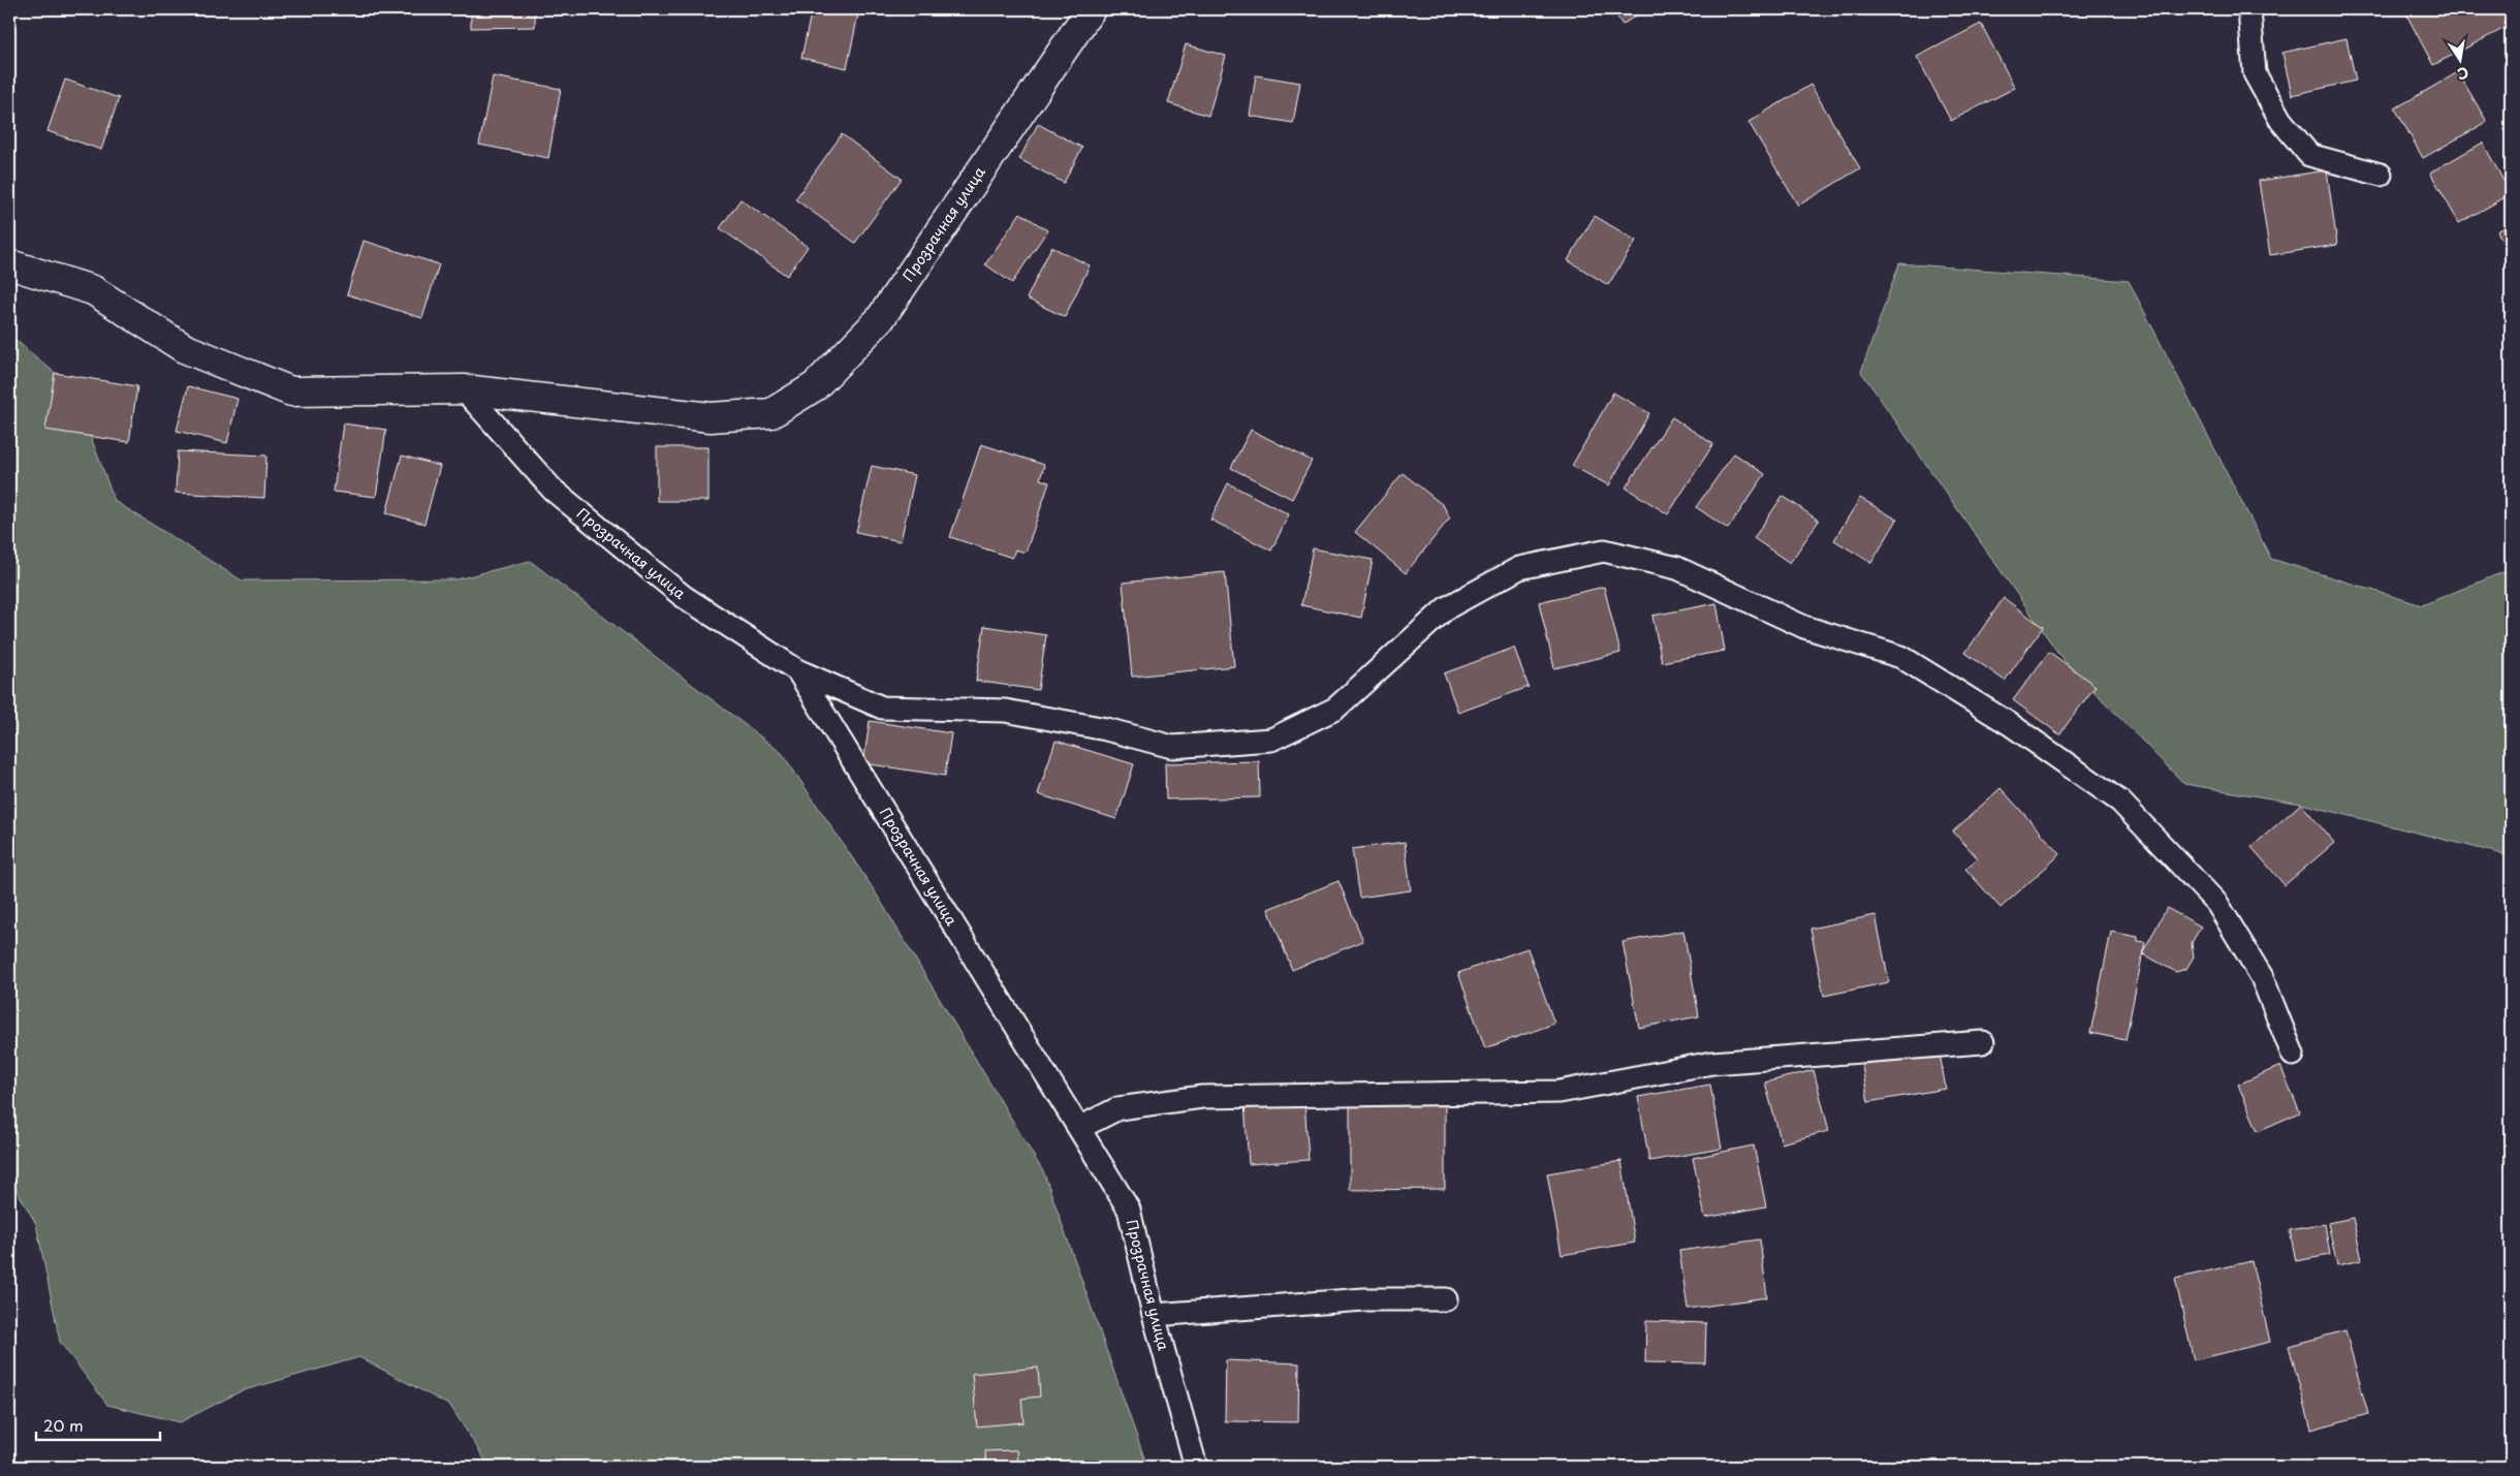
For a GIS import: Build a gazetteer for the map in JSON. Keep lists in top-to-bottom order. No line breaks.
{"streets":{"street":["Прозрачная улица"]},"scale_bar":"20 m","north":"bottom"}
